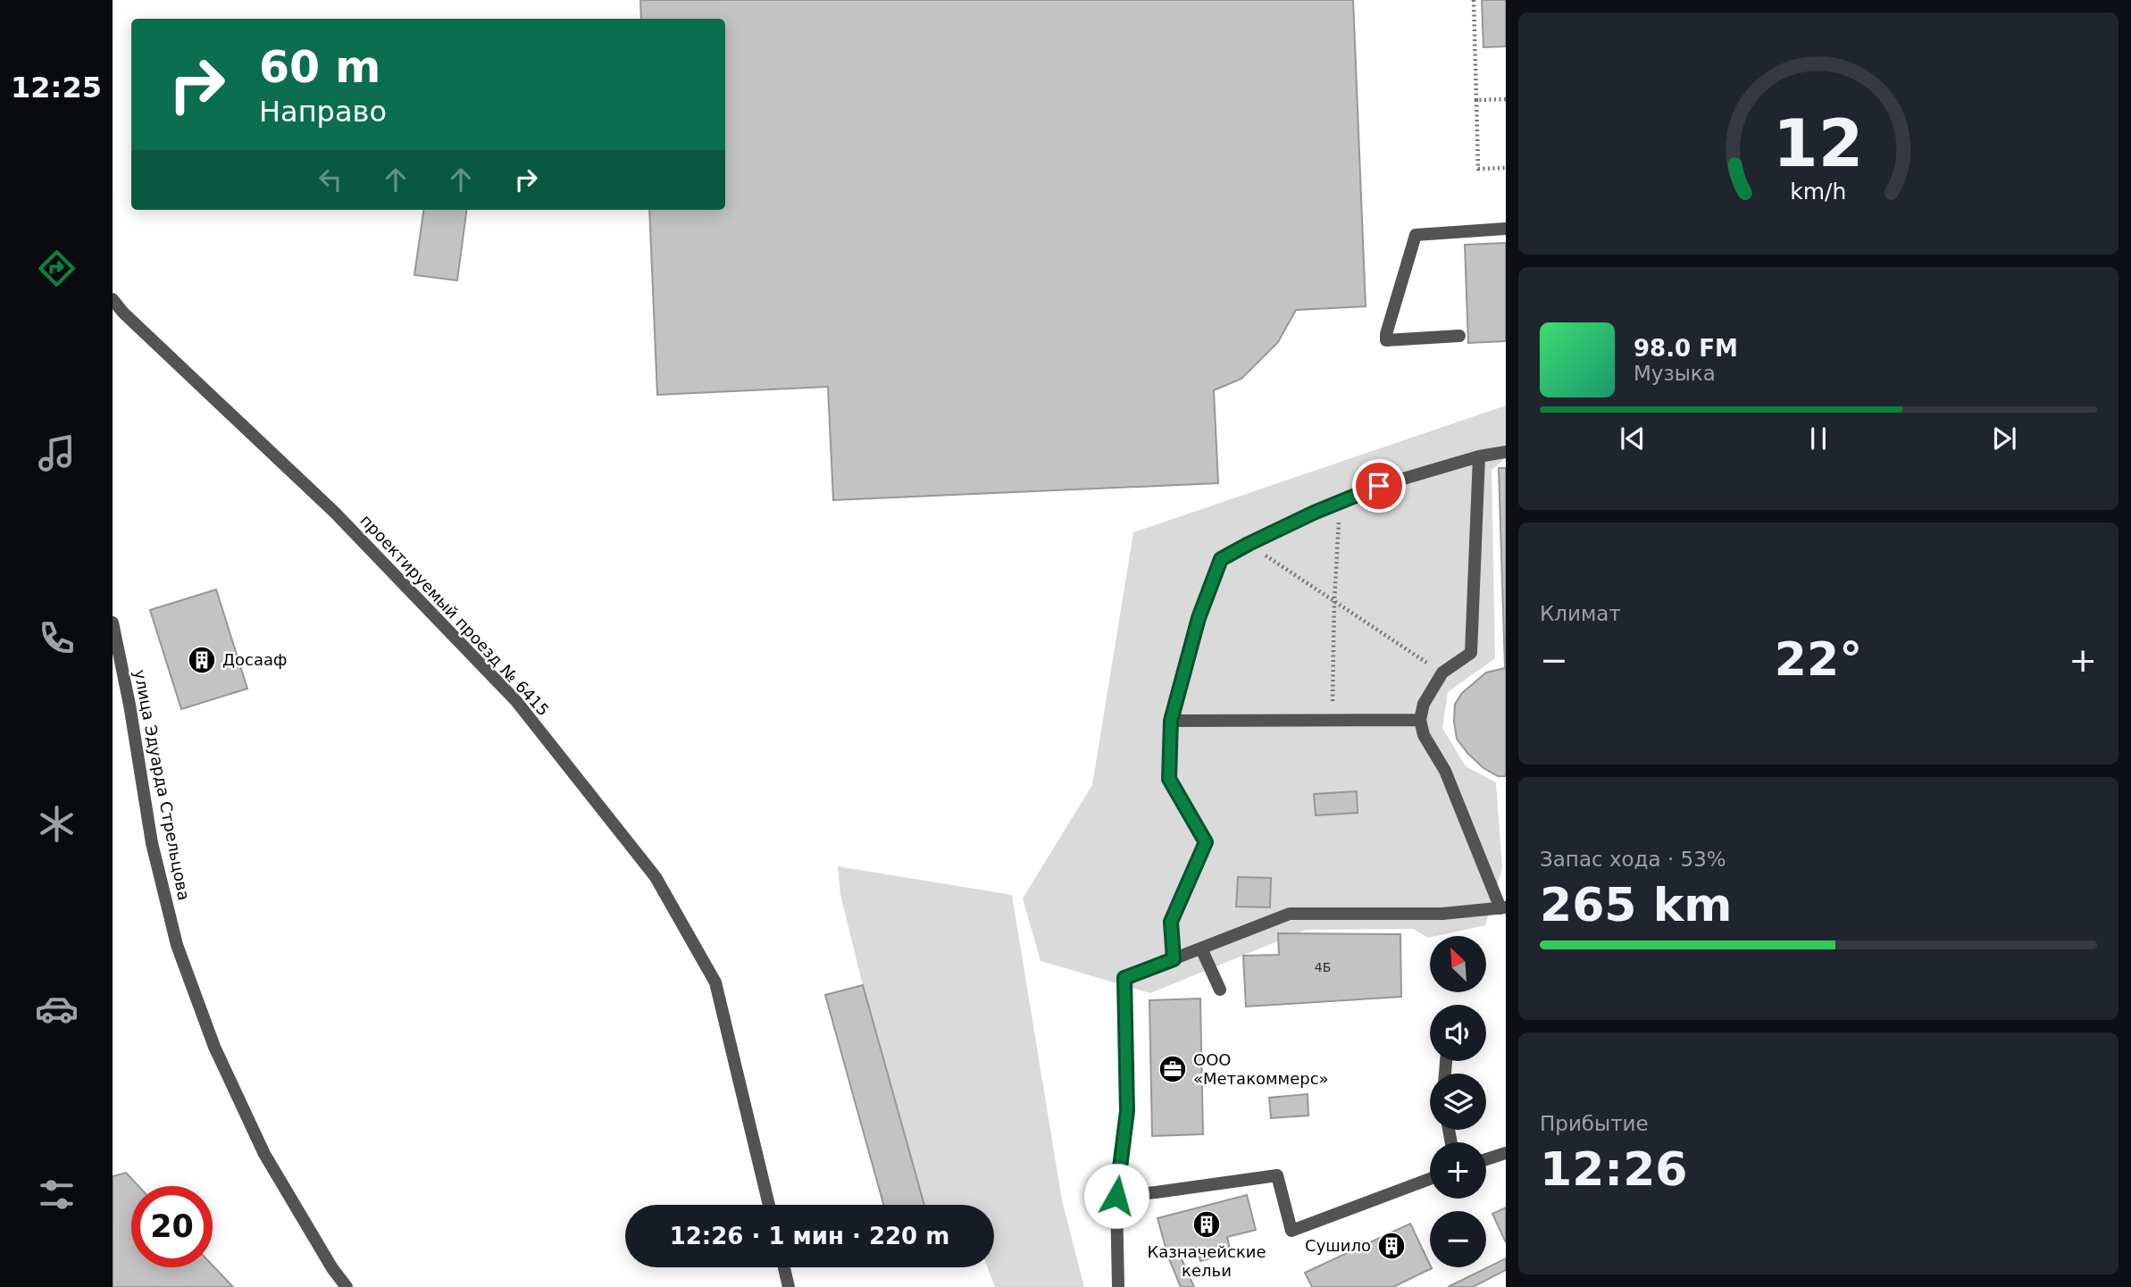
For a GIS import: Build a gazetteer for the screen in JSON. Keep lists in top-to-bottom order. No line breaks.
{"streets":{"street":["проектируемый проезд № 6415","улица Эдуарда Стрельцова"]},"places":{"building":["Досааф","Казначейские кельи","Сушило"],"office":["ООО «Метакоммерс»"]},"house_numbers":["4Б"],"north":"top left","page":{"tabs":"12:25","turn":["60 m","Направо"],"song":["98.0 FM","Музыка"],"tile":["Климат",["Запас хода · 53%","265 km"],["Прибытие","12:26"]],"heat":["−","22°","+"],"map_buttons":["+","−"],"limit":"20","trip":"12:26 · 1 мин · 220 m","gauge":["12","km/h"]}}
